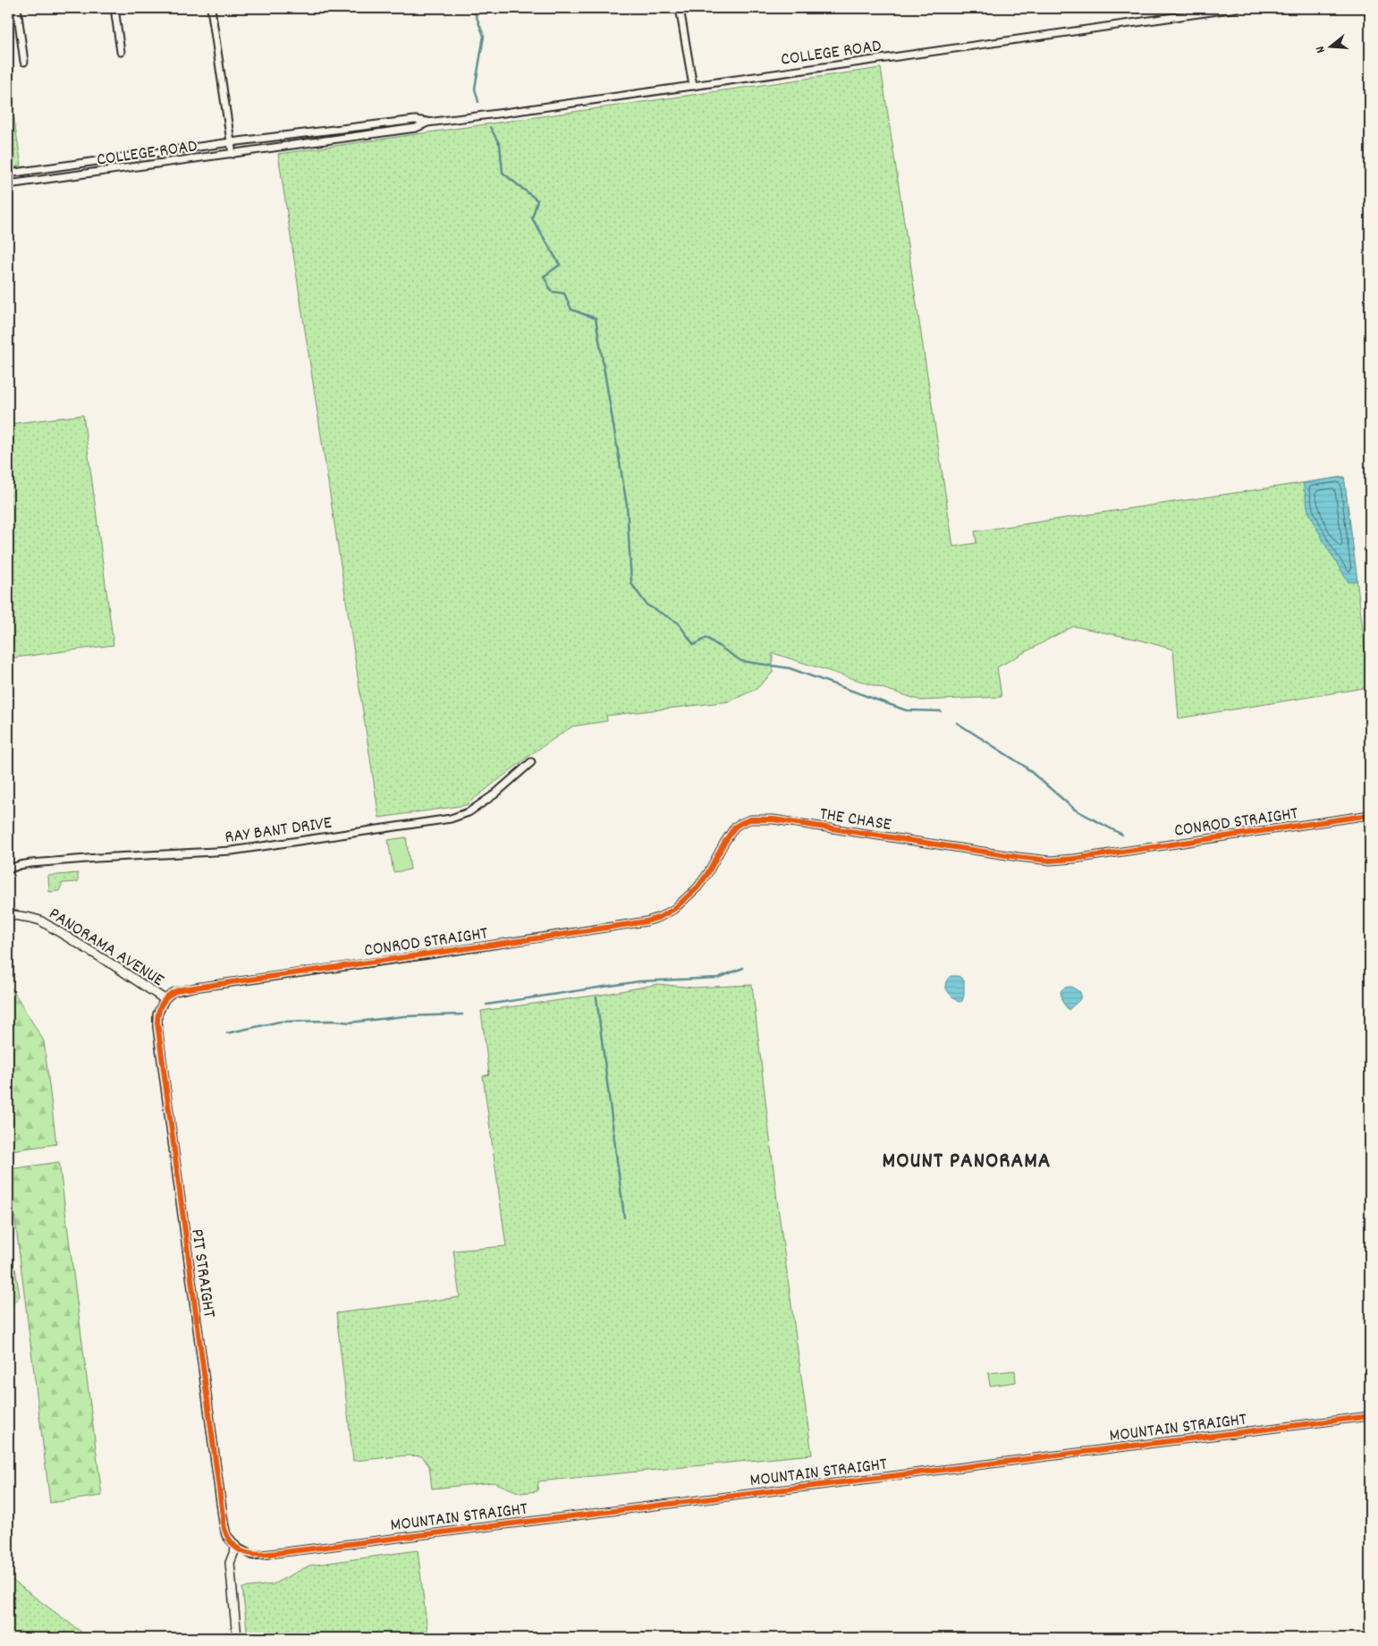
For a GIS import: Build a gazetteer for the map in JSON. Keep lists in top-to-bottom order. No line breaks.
{"streets":{"street":["COLLEGE ROAD","THE CHASE","CONROD STRAIGHT","RAY BANT DRIVE","PANORAMA AVENUE","PIT STRAIGHT","MOUNTAIN STRAIGHT"]},"crossings":[["THE CHASE","CONROD STRAIGHT"],["CONROD STRAIGHT","PANORAMA AVENUE"],["CONROD STRAIGHT","PIT STRAIGHT"],["PANORAMA AVENUE","PIT STRAIGHT"],["PIT STRAIGHT","MOUNTAIN STRAIGHT"]],"districts":["MOUNT PANORAMA"],"north":"left"}
